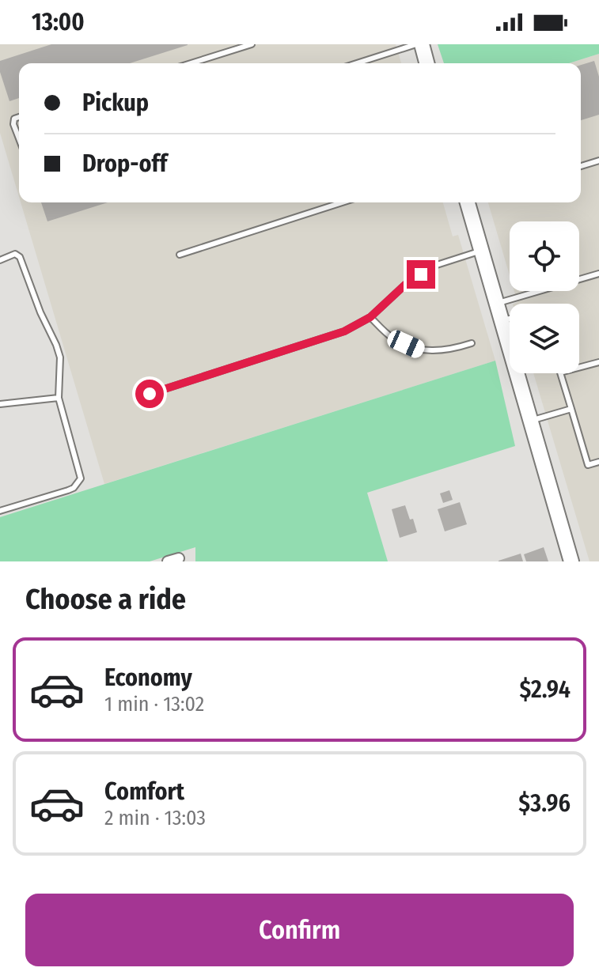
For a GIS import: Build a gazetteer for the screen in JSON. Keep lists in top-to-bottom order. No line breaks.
{"page":{"status":"13:00","banner":["Pickup","Drop-off"],"heading":"Choose a ride","list":[{"name":"Economy","note":"1 min · 13:02","value":"$2.94"},{"name":"Comfort","note":"2 min · 13:03","value":"$3.96"}],"buttons":"Confirm"}}
